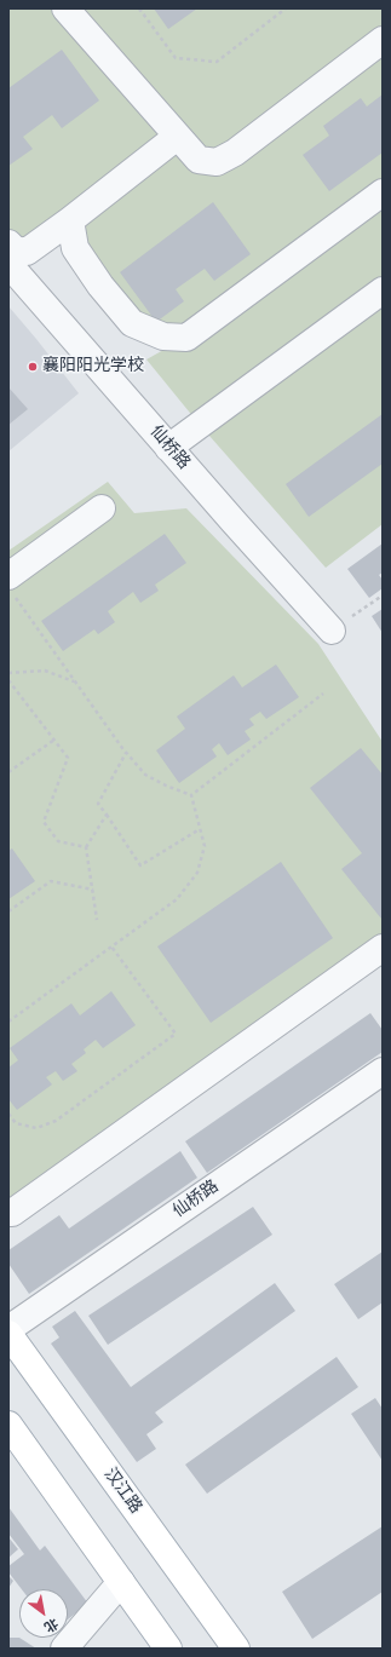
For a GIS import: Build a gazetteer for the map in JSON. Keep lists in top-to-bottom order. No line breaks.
{"streets":{"main road":["汉江路"],"street":["仙桥路"]},"places":["襄阳阳光学校"],"north":"bottom right"}
